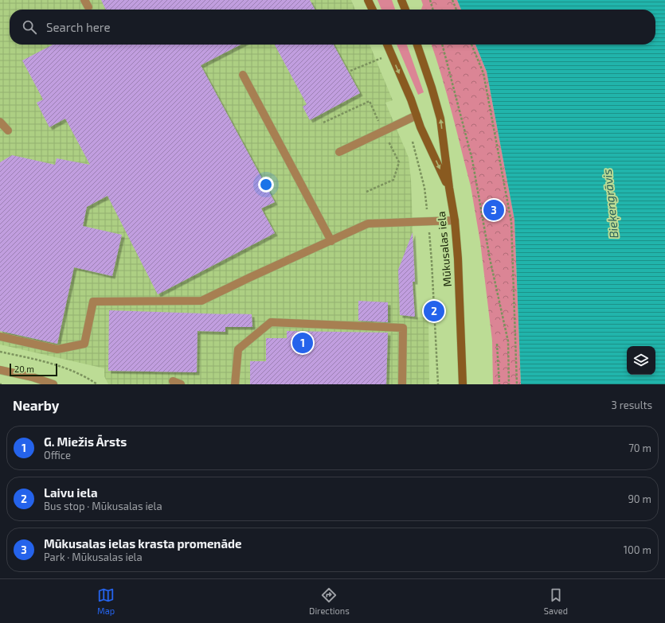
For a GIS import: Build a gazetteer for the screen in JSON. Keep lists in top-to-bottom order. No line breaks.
{"streets":{"main road":["Mūkusalas iela"]},"water":["Bieķengrāvis"],"scale_bar":"20 m","page":{"search":"Search here","pins":["3","2","1"],"scale":"20 m","heading":["Nearby","3 results"],"list":[{"mark":"1","name":"G. Miežis Ārsts","note":"Office","value":"70 m"},{"mark":"2","name":"Laivu iela","note":"Bus stop · Mūkusalas iela","value":"90 m"},{"mark":"3","name":"Mūkusalas ielas krasta promenāde","note":"Park · Mūkusalas iela","value":"100 m"}],"nav":["Map","Directions","Saved"]}}
